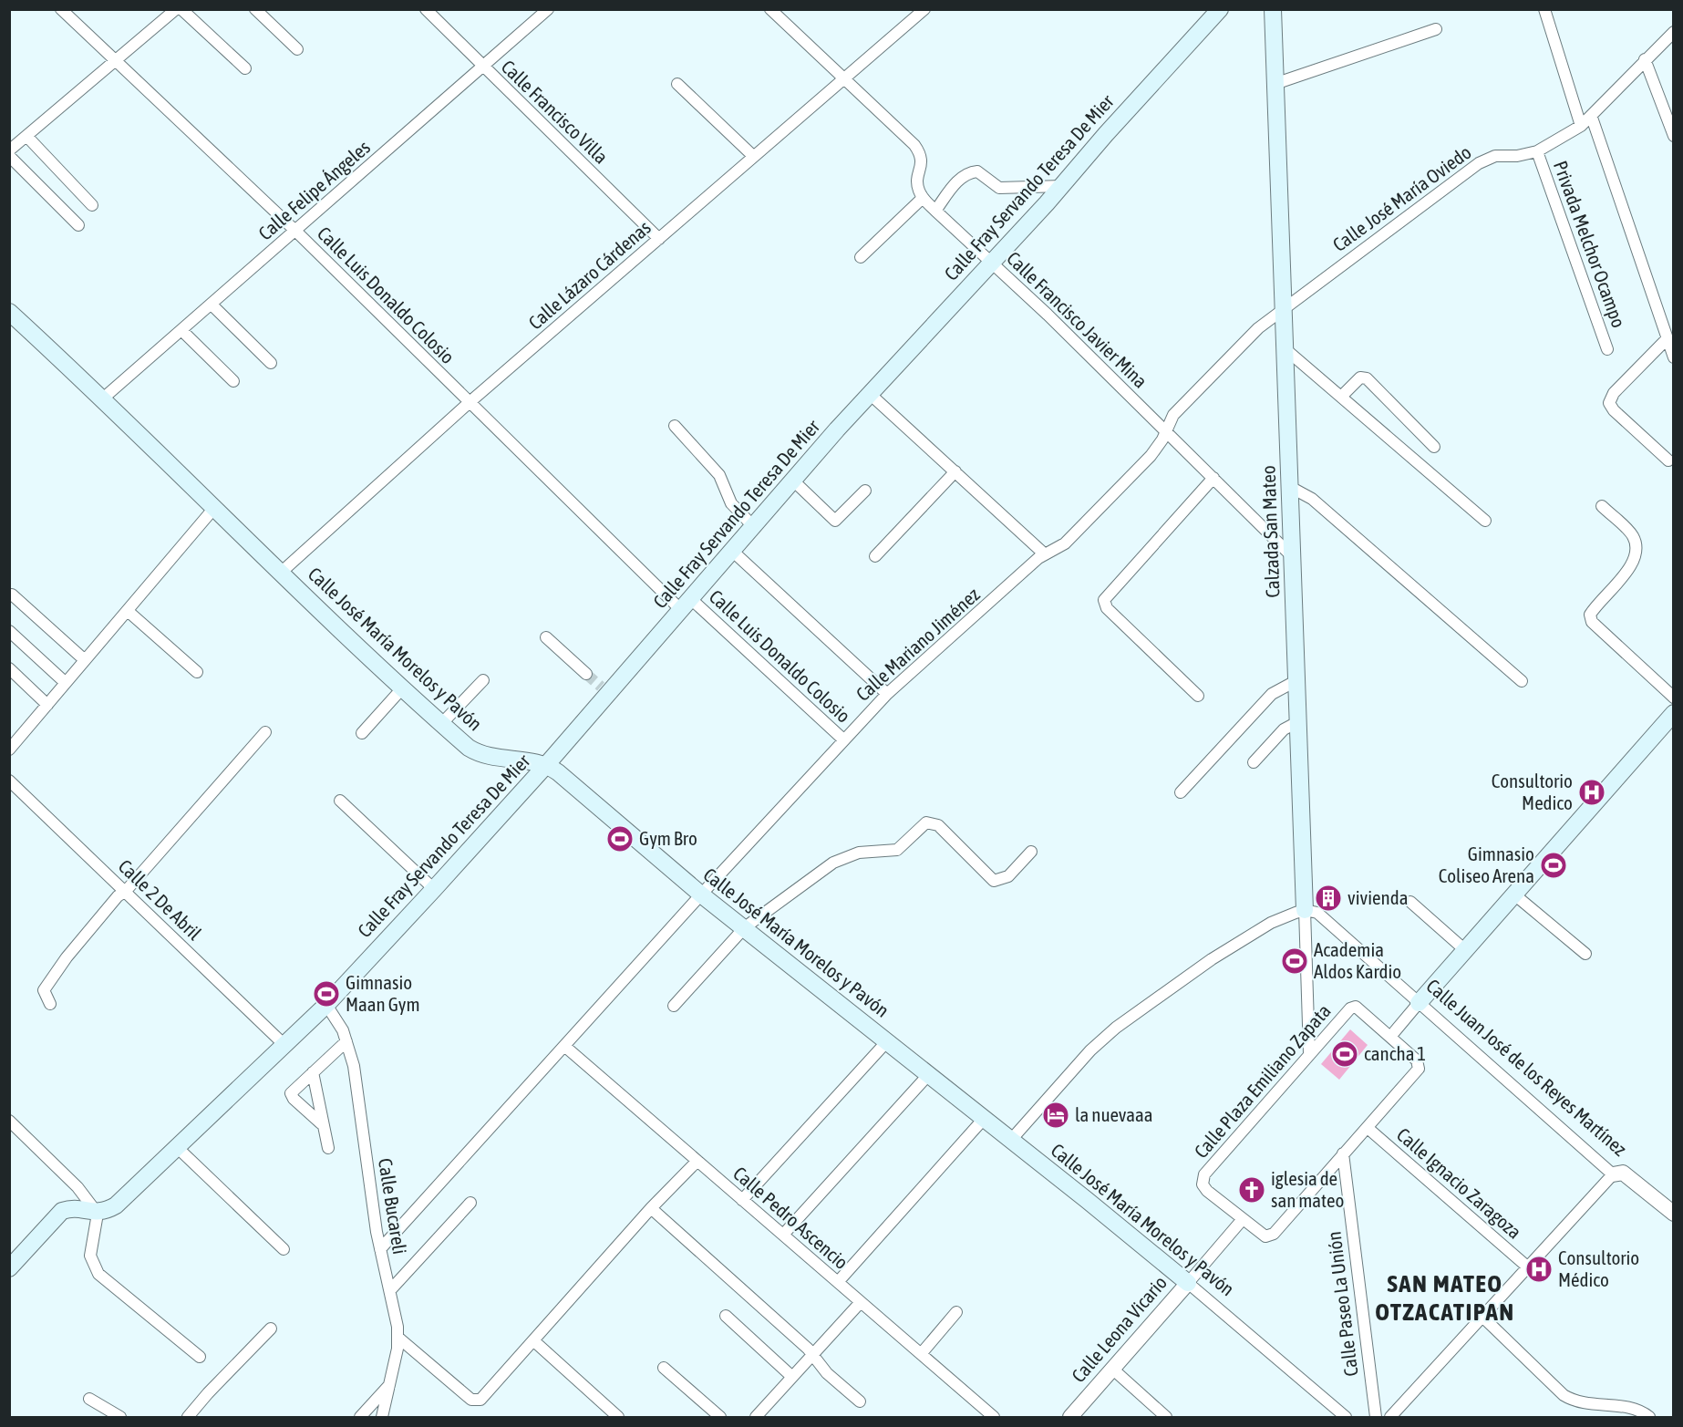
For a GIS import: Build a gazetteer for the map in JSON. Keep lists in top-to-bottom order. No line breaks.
{"streets":{"main road":["Calle Fray Servando Teresa De Mier","Calzada San Mateo","Calle José María Morelos y Pavón"],"street":["Calle Francisco Villa","Calle Felipe Ángeles","Calle José María Oviedo","Privada Melchor Ocampo","Calle Lázaro Cárdenas","Calle Luis Donaldo Colosio","Calle Francisco Javier Mina","Calle Mariano Jiménez","Calle 2 De Abril","Calle Juan José de los Reyes Martínez","Calle Plaza Emiliano Zapata","Calle Ignacio Zaragoza","Calle Bucareli","Calle Pedro Ascencio","Calle Paseo La Unión","Calle Leona Vicario"]},"crossings":[["Calle Francisco Villa","Calle Felipe Ángeles"],["Calle Francisco Villa","Calle Lázaro Cárdenas"],["Calle Fray Servando Teresa De Mier","Calle Luis Donaldo Colosio"],["Calle Fray Servando Teresa De Mier","Calle Francisco Javier Mina"],["Calle Fray Servando Teresa De Mier","Calle José María Morelos y Pavón"],["Calle Fray Servando Teresa De Mier","Calle 2 De Abril"],["Calle Fray Servando Teresa De Mier","Calle Bucareli"],["Calle Felipe Ángeles","Calle Luis Donaldo Colosio"],["Calle Felipe Ángeles","Calle José María Morelos y Pavón"],["Calle José María Oviedo","Privada Melchor Ocampo"],["Calle José María Oviedo","Calle Francisco Javier Mina"],["Calle José María Oviedo","Calzada San Mateo"],["Calle José María Oviedo","Calle Mariano Jiménez"],["Calle Lázaro Cárdenas","Calle Luis Donaldo Colosio"],["Calle Lázaro Cárdenas","Calle José María Morelos y Pavón"],["Calle Luis Donaldo Colosio","Calle Mariano Jiménez"],["Calle Francisco Javier Mina","Calzada San Mateo"],["Calle Francisco Javier Mina","Calle Mariano Jiménez"],["Calzada San Mateo","Calle Juan José de los Reyes Martínez"],["Calzada San Mateo","Calle Plaza Emiliano Zapata"],["Calle Mariano Jiménez","Calle José María Morelos y Pavón"],["Calle Mariano Jiménez","Calle Bucareli"],["Calle Mariano Jiménez","Calle Pedro Ascencio"],["Calle José María Morelos y Pavón","Calle Leona Vicario"],["Calle Plaza Emiliano Zapata","Calle Ignacio Zaragoza"],["Calle Plaza Emiliano Zapata","Calle Paseo La Unión"],["Calle Plaza Emiliano Zapata","Calle Leona Vicario"]],"districts":["SAN MATEO OTZACATIPAN"],"places":{"hospital":["Consultorio Medico","Consultorio Médico"],"sports":["Gym Bro","Gimnasio Coliseo Arena","Academia Aldos Kardio","Gimnasio Maan Gym","cancha 1"],"building":["vivienda"],"hotel":["la nuevaaa"],"church":["iglesia de san mateo"]}}
